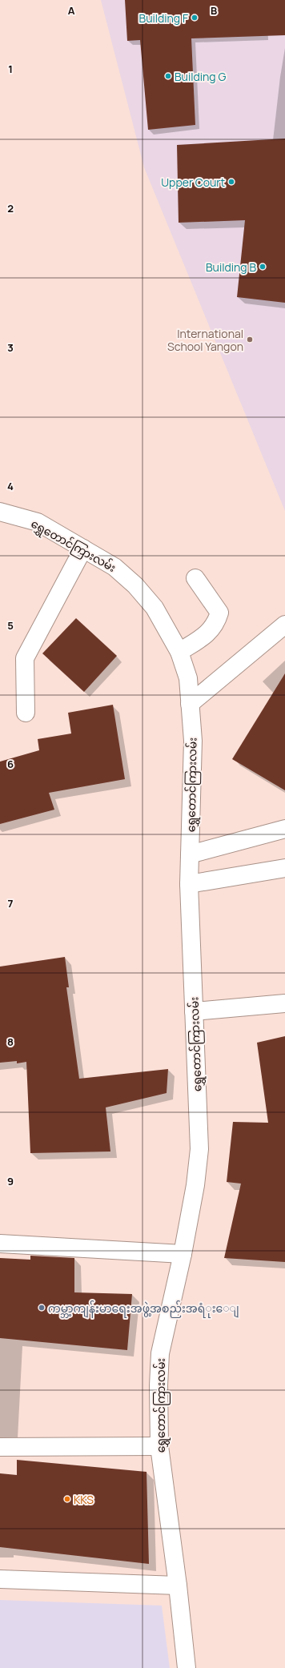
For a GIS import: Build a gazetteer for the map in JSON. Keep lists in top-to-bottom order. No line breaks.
{"streets":{"street":["ရွှေတောင်ကြားလမ်း"]},"places":["Building F","Building G","Upper Court","Building B","International School Yangon","ကမ္ဘာ့ကျန်းမာရေးအဖွဲ့အစည်းအရံုးေျ","KKS"],"grid":{"columns":["A","B"],"rows":["1","2","3","4","5","6","7","8","9"]}}
